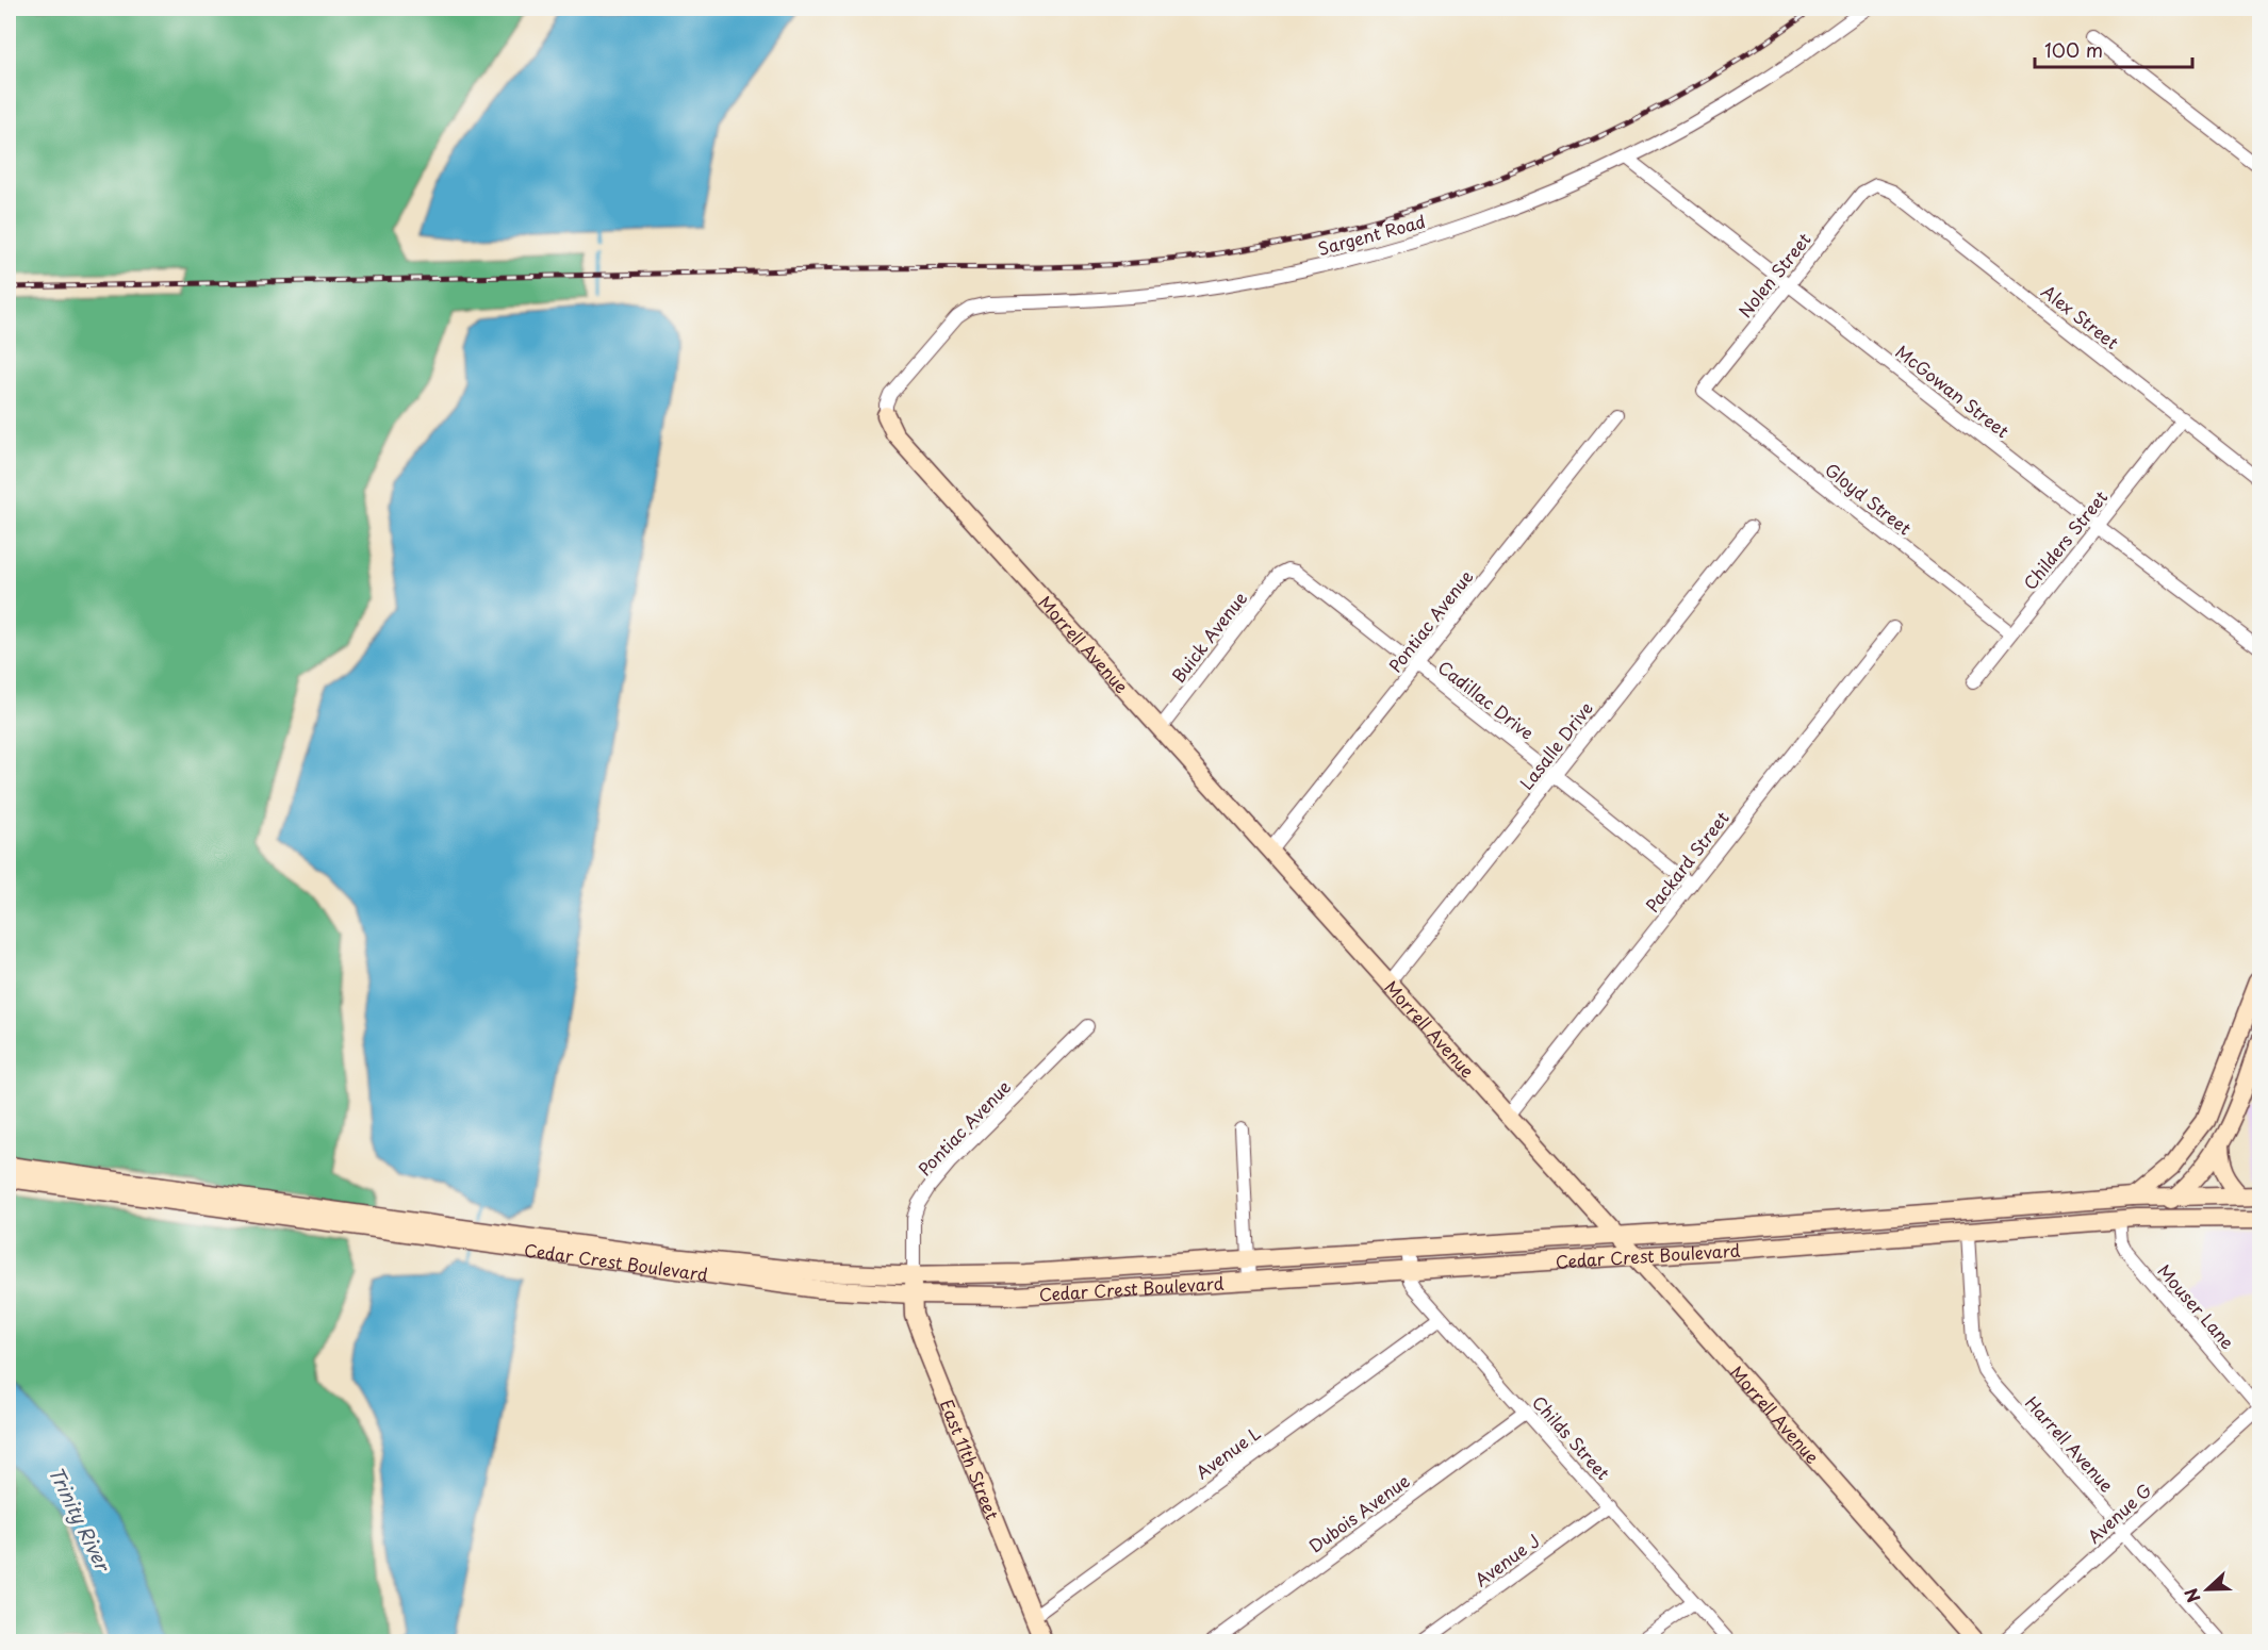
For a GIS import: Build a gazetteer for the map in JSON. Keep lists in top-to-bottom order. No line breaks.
{"streets":{"main road":["Morrell Avenue","Cedar Crest Boulevard","East 11th Street"],"street":["Sargent Road","Nolen Street","Alex Street","McGowan Street","Gloyd Street","Childers Street","Pontiac Avenue","Buick Avenue","Cadillac Drive","Lasalle Drive","Packard Street","Mouser Lane","Childs Street","Harrell Avenue","Avenue L","Dubois Avenue","Avenue G","Avenue J"]},"crossings":[["Sargent Road","McGowan Street"],["Sargent Road","Morrell Avenue"],["Nolen Street","Alex Street"],["Nolen Street","McGowan Street"],["Nolen Street","Gloyd Street"],["Alex Street","Childers Street"],["McGowan Street","Childers Street"],["Gloyd Street","Childers Street"],["Pontiac Avenue","Morrell Avenue"],["Pontiac Avenue","Cadillac Drive"],["Pontiac Avenue","Cedar Crest Boulevard"],["Pontiac Avenue","East 11th Street"],["Buick Avenue","Morrell Avenue"],["Buick Avenue","Cadillac Drive"],["Morrell Avenue","Lasalle Drive"],["Morrell Avenue","Packard Street"],["Morrell Avenue","Cedar Crest Boulevard"],["Cadillac Drive","Lasalle Drive"],["Cadillac Drive","Packard Street"],["Cedar Crest Boulevard","Mouser Lane"],["Cedar Crest Boulevard","Childs Street"],["Cedar Crest Boulevard","Harrell Avenue"],["Cedar Crest Boulevard","East 11th Street"],["Mouser Lane","Avenue G"],["Childs Street","Avenue L"],["Childs Street","Dubois Avenue"],["Childs Street","Avenue J"],["Harrell Avenue","Avenue G"],["Avenue L","East 11th Street"]],"water":["Trinity River"],"scale_bar":"100 m","north":"left"}
